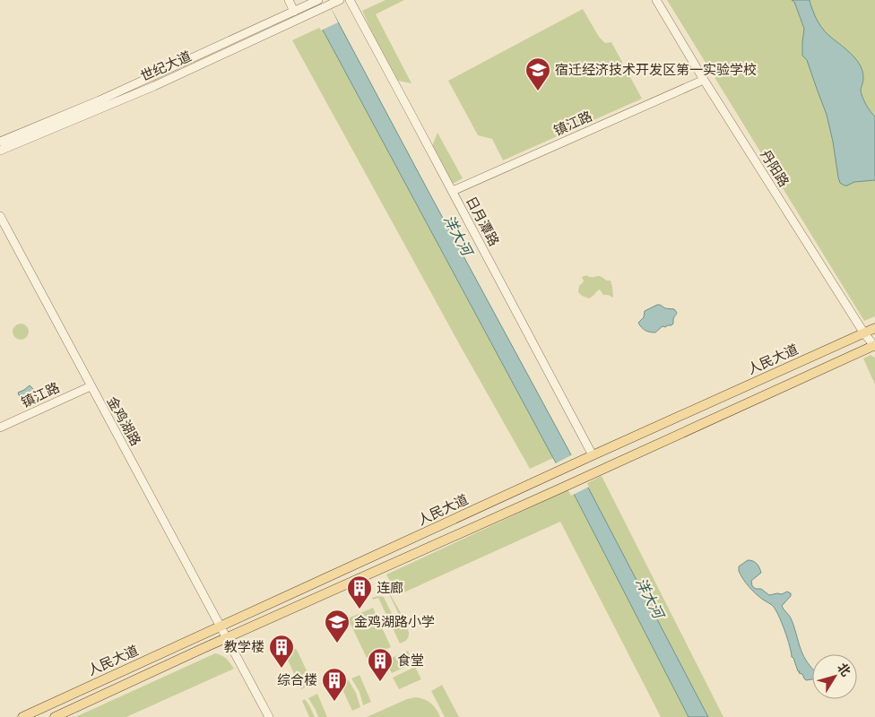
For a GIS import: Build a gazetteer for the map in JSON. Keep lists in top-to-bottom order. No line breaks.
{"streets":{"main road":["人民大道"],"street":["世纪大道","镇江路","丹阳路","日月潭路","金鸡湖路"]},"crossings":[["镇江路","丹阳路"],["镇江路","日月潭路"],["镇江路","金鸡湖路"],["丹阳路","人民大道"],["日月潭路","人民大道"],["人民大道","金鸡湖路"]],"water":["洋大河"],"places":{"school or university":["宿迁经济技术开发区第一实验学校","金鸡湖路小学"],"building":["连廊","教学楼","食堂","综合楼"]},"north":"top right"}
